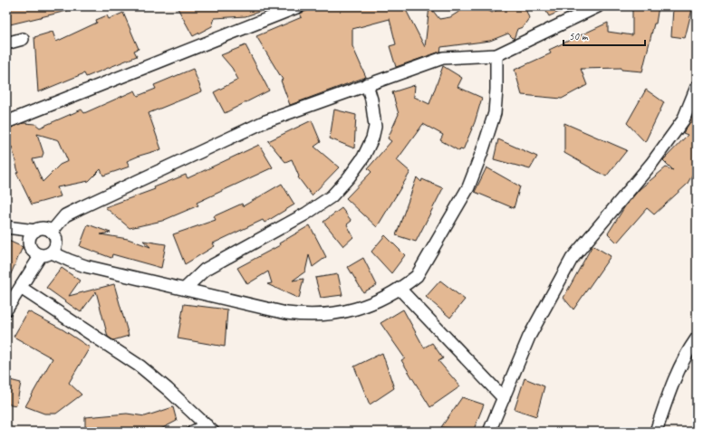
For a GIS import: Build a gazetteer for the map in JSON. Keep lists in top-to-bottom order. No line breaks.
{"scale_bar":"50 m"}
